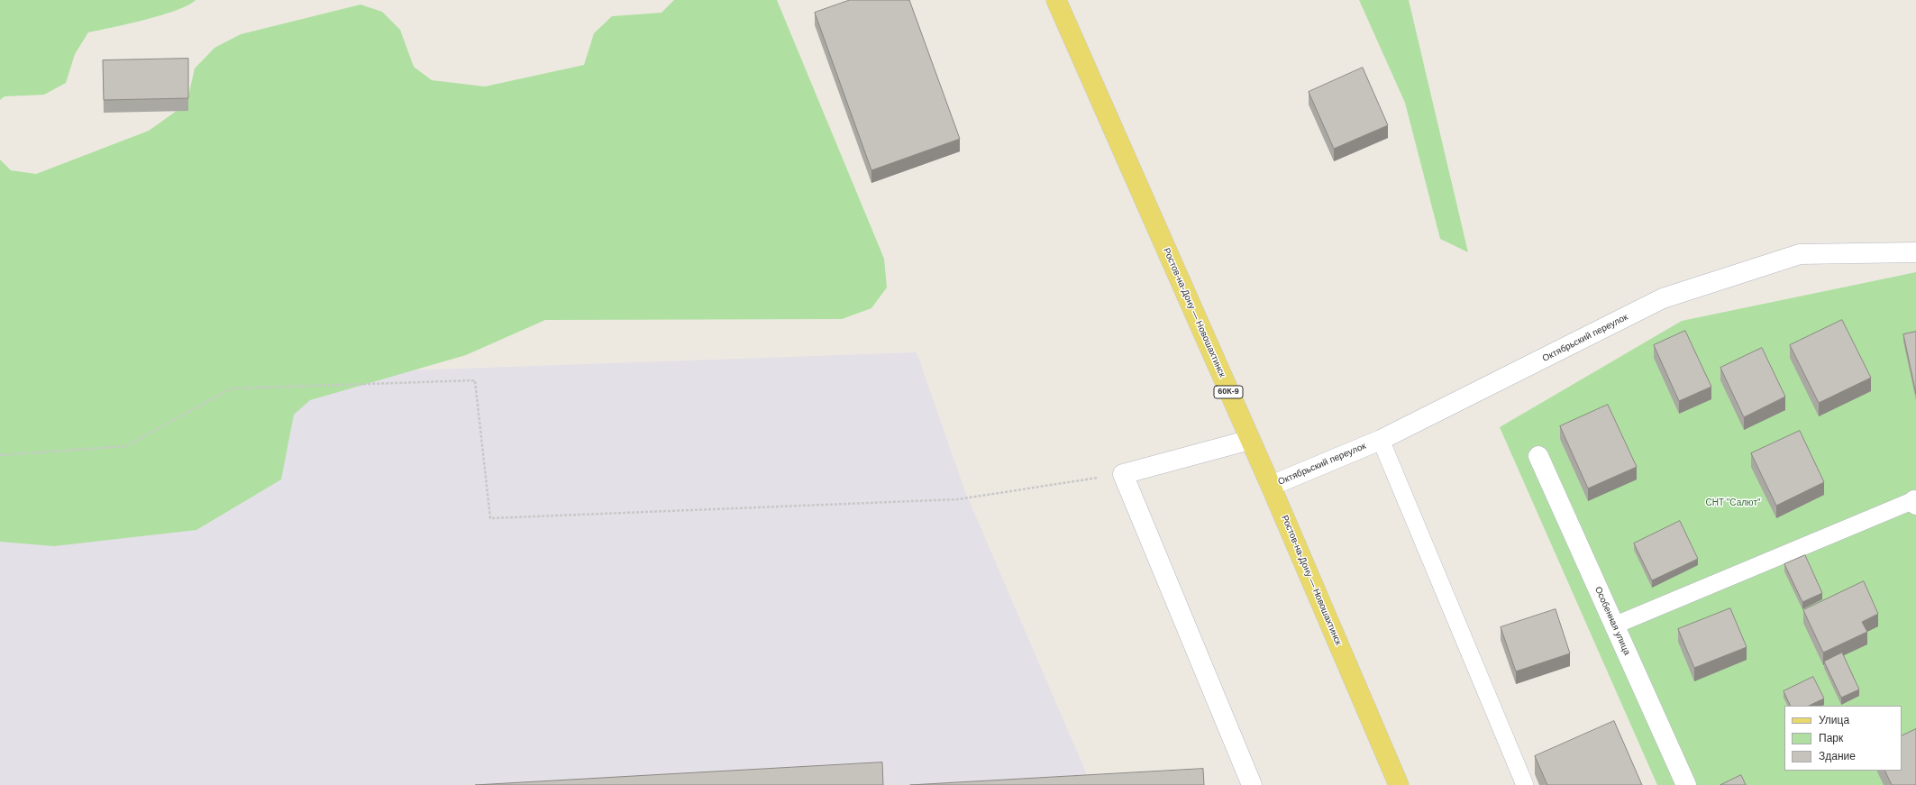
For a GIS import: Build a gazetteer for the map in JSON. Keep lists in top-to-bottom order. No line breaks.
{"streets":{"main road":["Ростов-на-Дону — Новошахтинск","60К-9"],"street":["Октябрьский переулок","Особенная улица"]},"crossings":[["Ростов-на-Дону — Новошахтинск","Октябрьский переулок"]],"parks":["СНТ \"Салют\""],"legend":["Улица","Парк","Здание"]}
